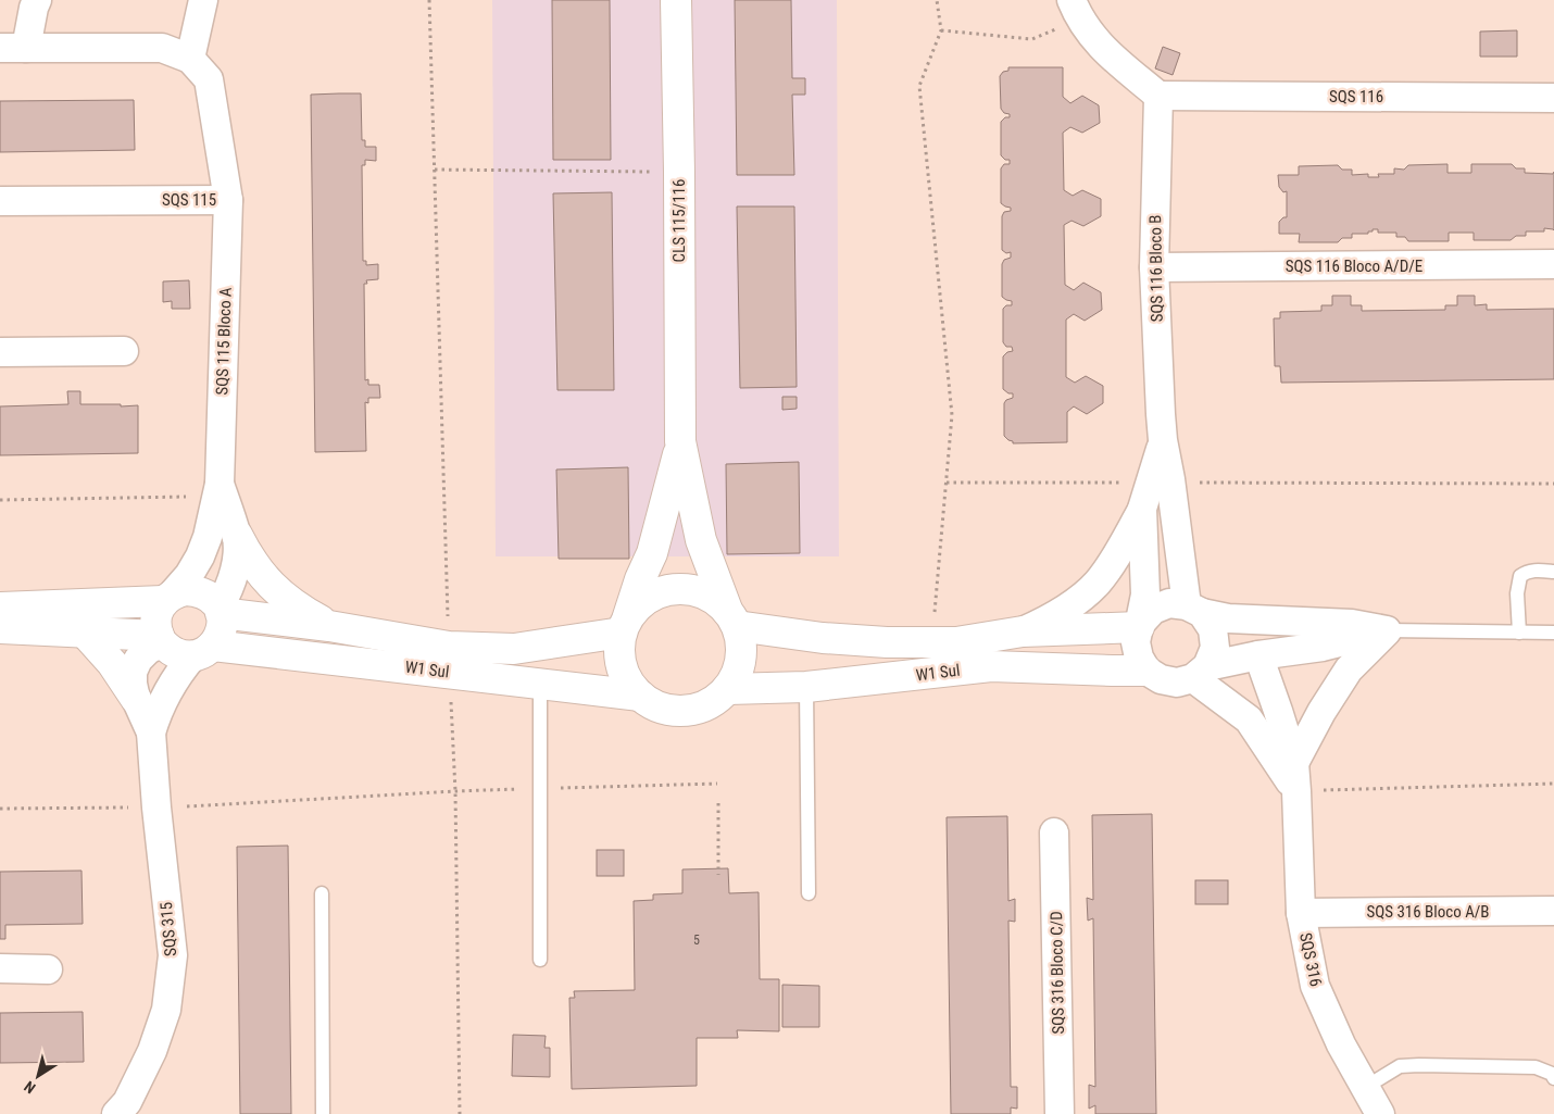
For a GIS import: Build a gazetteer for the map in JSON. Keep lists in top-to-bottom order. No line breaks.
{"streets":{"street":["SQS 116","SQS 115","CLS 115/116","SQS 116 Bloco A/D/E","SQS 116 Bloco B","SQS 115 Bloco A","W1 Sul","SQS 316 Bloco A/B","SQS 315","SQS 316","SQS 316 Bloco C/D"]},"crossings":[["SQS 116","SQS 116 Bloco B"],["SQS 115","SQS 115 Bloco A"],["CLS 115/116","W1 Sul"],["SQS 116 Bloco A/D/E","SQS 116 Bloco B"],["SQS 116 Bloco B","W1 Sul"],["SQS 115 Bloco A","W1 Sul"],["SQS 115 Bloco A","SQS 315"],["W1 Sul","SQS 315"],["SQS 316 Bloco A/B","SQS 316"]],"house_numbers":["5"],"north":"bottom left"}
